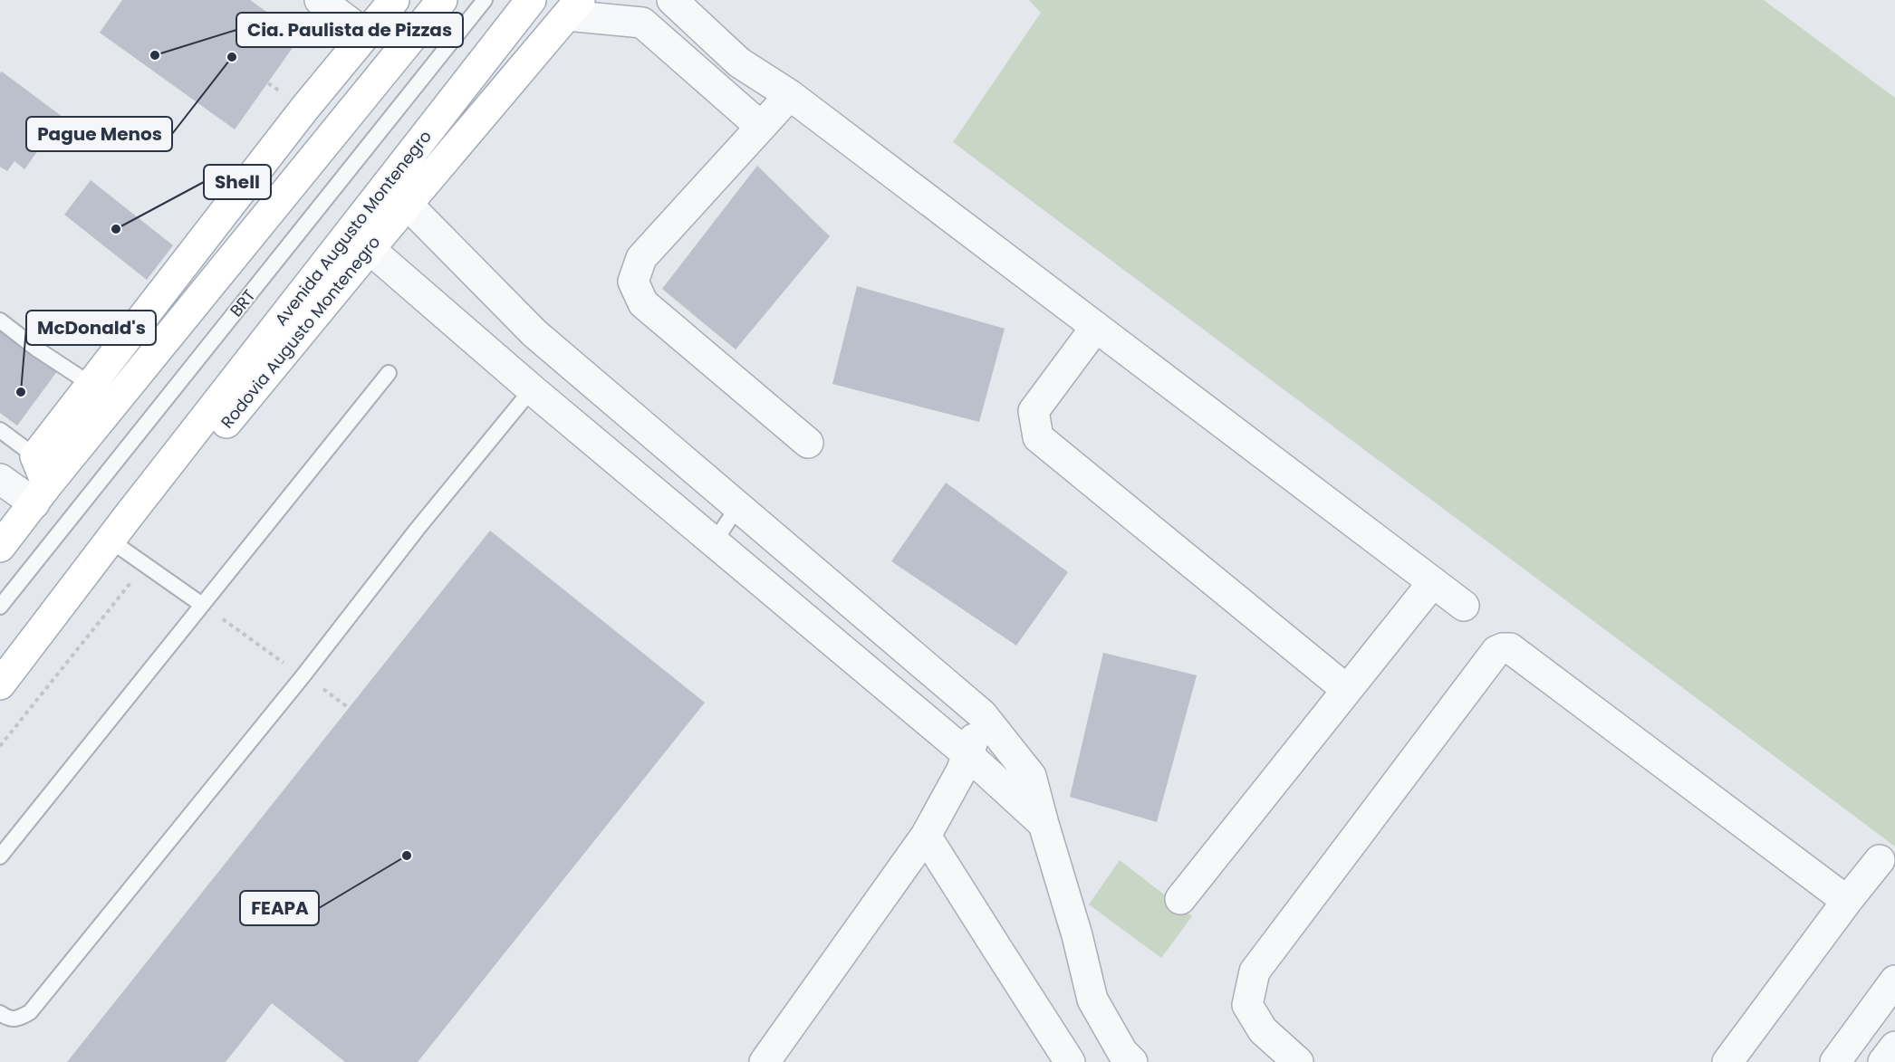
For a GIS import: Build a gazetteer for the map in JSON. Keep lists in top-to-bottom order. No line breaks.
{"streets":{"main road":["Avenida Augusto Montenegro","Rodovia Augusto Montenegro"],"lane":["BRT"]},"crossings":[["Avenida Augusto Montenegro","Rodovia Augusto Montenegro"]],"places":["Cia. Paulista de Pizzas","Pague Menos","Shell","McDonald's","FEAPA"]}
